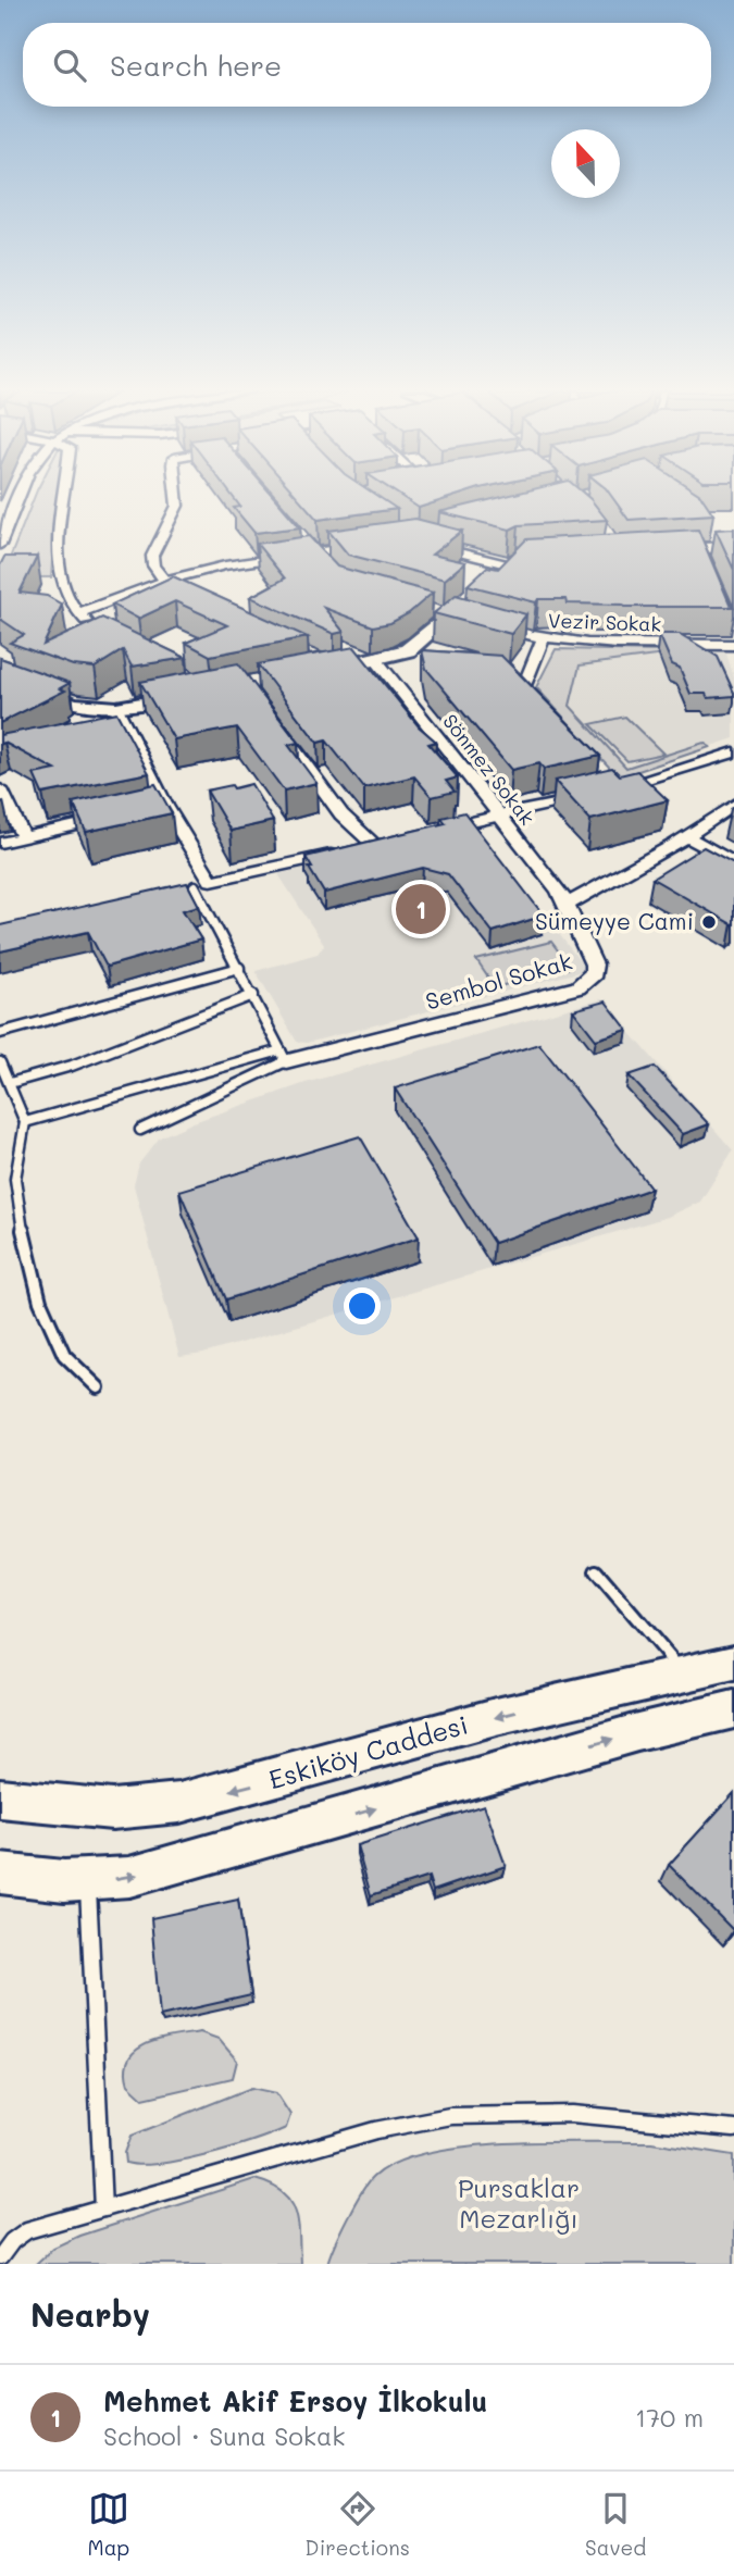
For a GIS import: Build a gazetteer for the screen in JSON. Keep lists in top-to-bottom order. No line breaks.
{"streets":{"street":["Vezir Sokak","Sönmez Sokak","Sembol Sokak","Eskiköy Caddesi"]},"crossings":[["Sönmez Sokak","Sembol Sokak"]],"parks":["Pursaklar Mezarlığı"],"places":["Sümeyye Cami"],"north":"top","page":{"search":"Search here","pins":"1","heading":"Nearby","list":[{"mark":"1","name":"Mehmet Akif Ersoy İlkokulu","note":"School · Suna Sokak","value":"170 m"}],"nav":["Map","Directions","Saved"]}}
